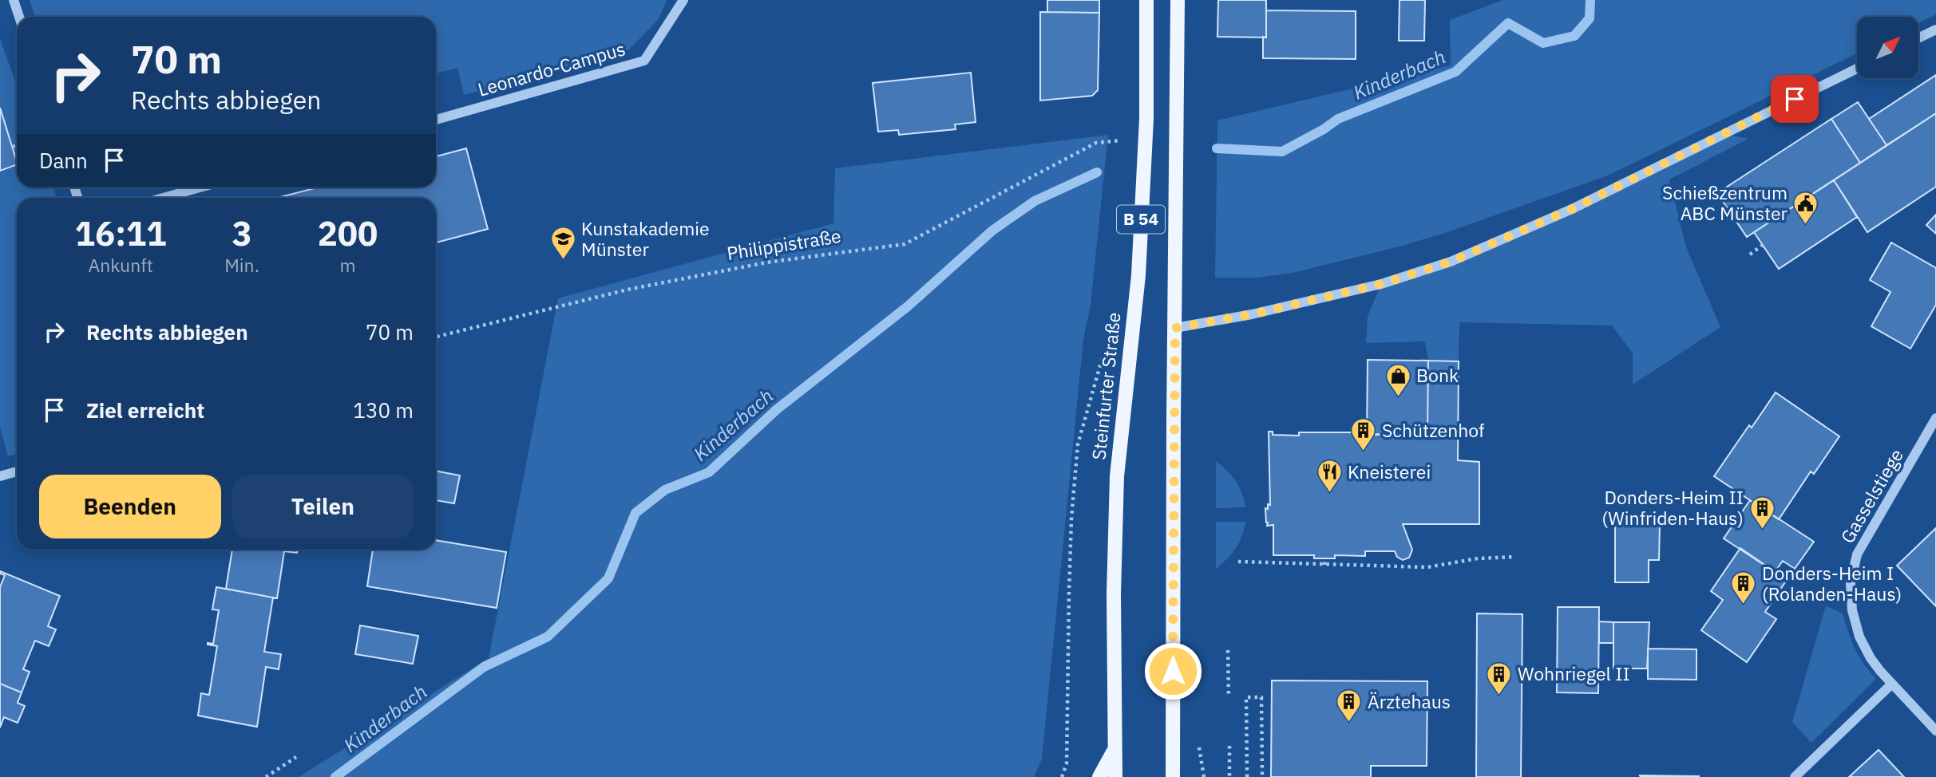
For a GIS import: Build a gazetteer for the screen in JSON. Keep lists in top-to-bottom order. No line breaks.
{"streets":{"main road":["B 54","Steinfurter Straße"],"street":["Leonardo-Campus","Gasselstiege"],"path":["Philippistraße"]},"crossings":[["B 54","Steinfurter Straße"]],"water":["Kinderbach"],"places":{"public building":["Schießzentrum ABC Münster"],"school or university":["Kunstakademie Münster"],"shop":["Bonk"],"building":["Schützenhof","Donders-Heim II (Winfriden-Haus)","Donders-Heim I (Rolanden-Haus)","Wohnriegel II","Ärztehaus"],"restaurant":["Kneisterei"]},"north":"top right","page":{"turn":["70 m","Rechts abbiegen"],"then":"Dann","eta":["16:11","Ankunft","3","Min.","200","m"],"list":[{"name":"Rechts abbiegen","value":"70 m"},{"name":"Ziel erreicht","value":"130 m"}],"buttons":["Beenden","Teilen"]}}
